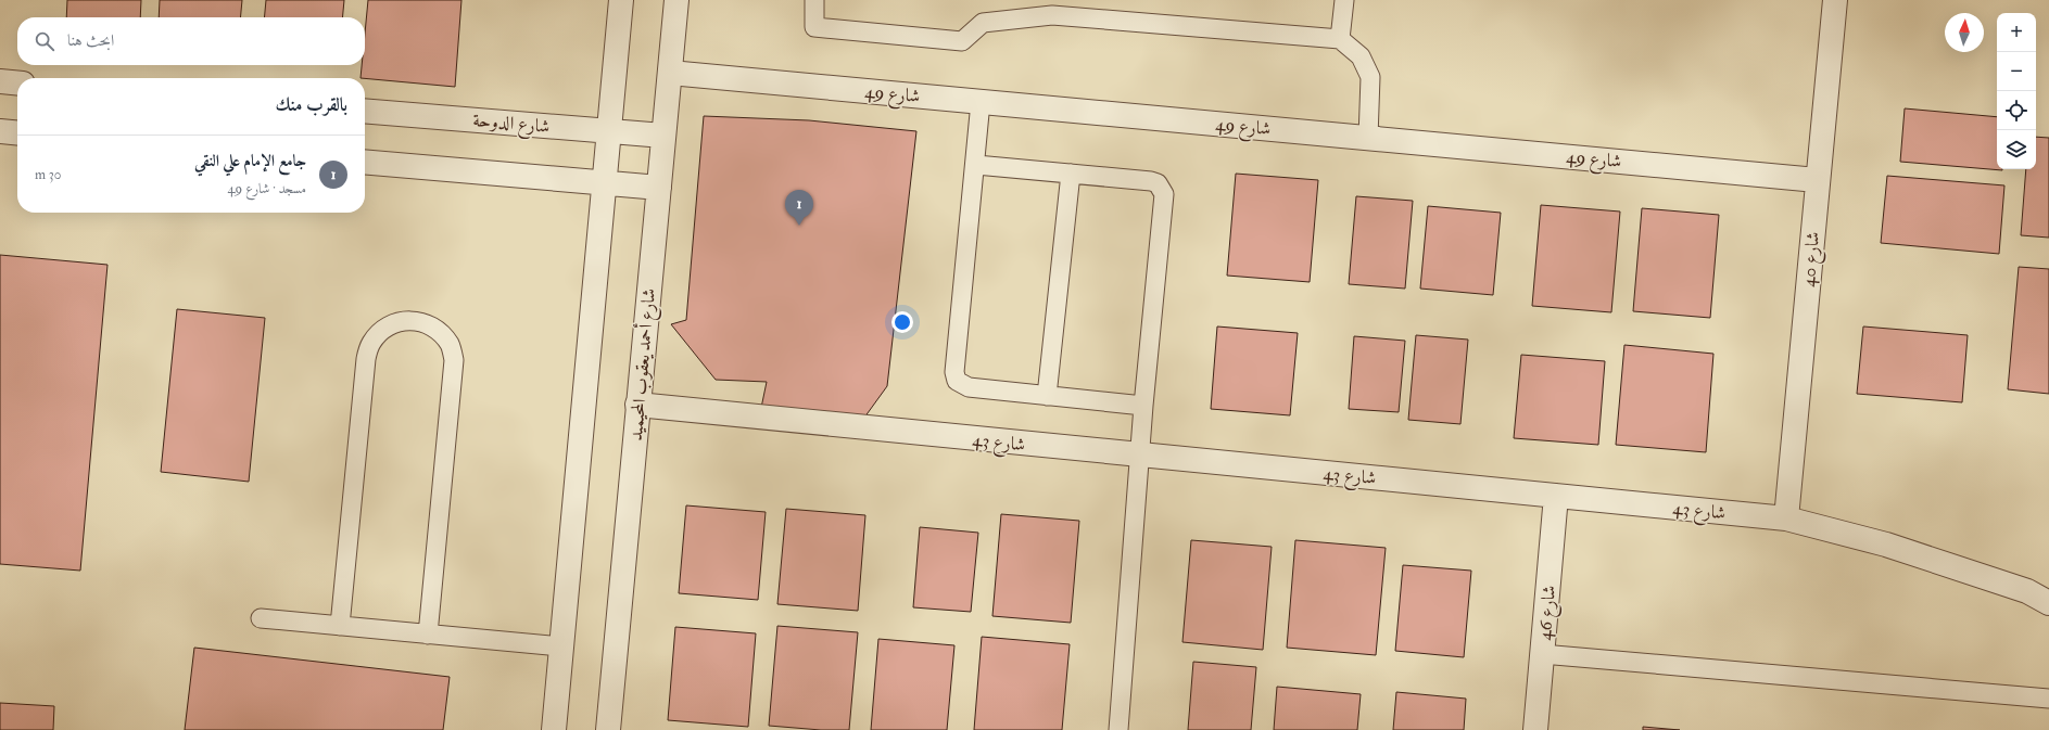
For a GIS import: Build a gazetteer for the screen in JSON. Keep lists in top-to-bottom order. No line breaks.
{"streets":{"street":["شارع 49","شارع الدوحة","شارع 40","شارع أحمد يعقوب المحيميد","شارع 43","شارع 46"]},"crossings":[["شارع 49","شارع 40"],["شارع 49","شارع أحمد يعقوب المحيميد"],["شارع الدوحة","شارع أحمد يعقوب المحيميد"],["شارع 40","شارع 43"],["شارع أحمد يعقوب المحيميد","شارع 43"],["شارع 43","شارع 46"]],"north":"top","page":{"map_buttons":["+","−"],"search":"ابحث هنا","heading":"بالقرب منك","list":[{"mark":"1","name":"جامع الإمام علي النقي","note":"مسجد · شارع 49","value":"30 m"}],"pins":"1"}}
